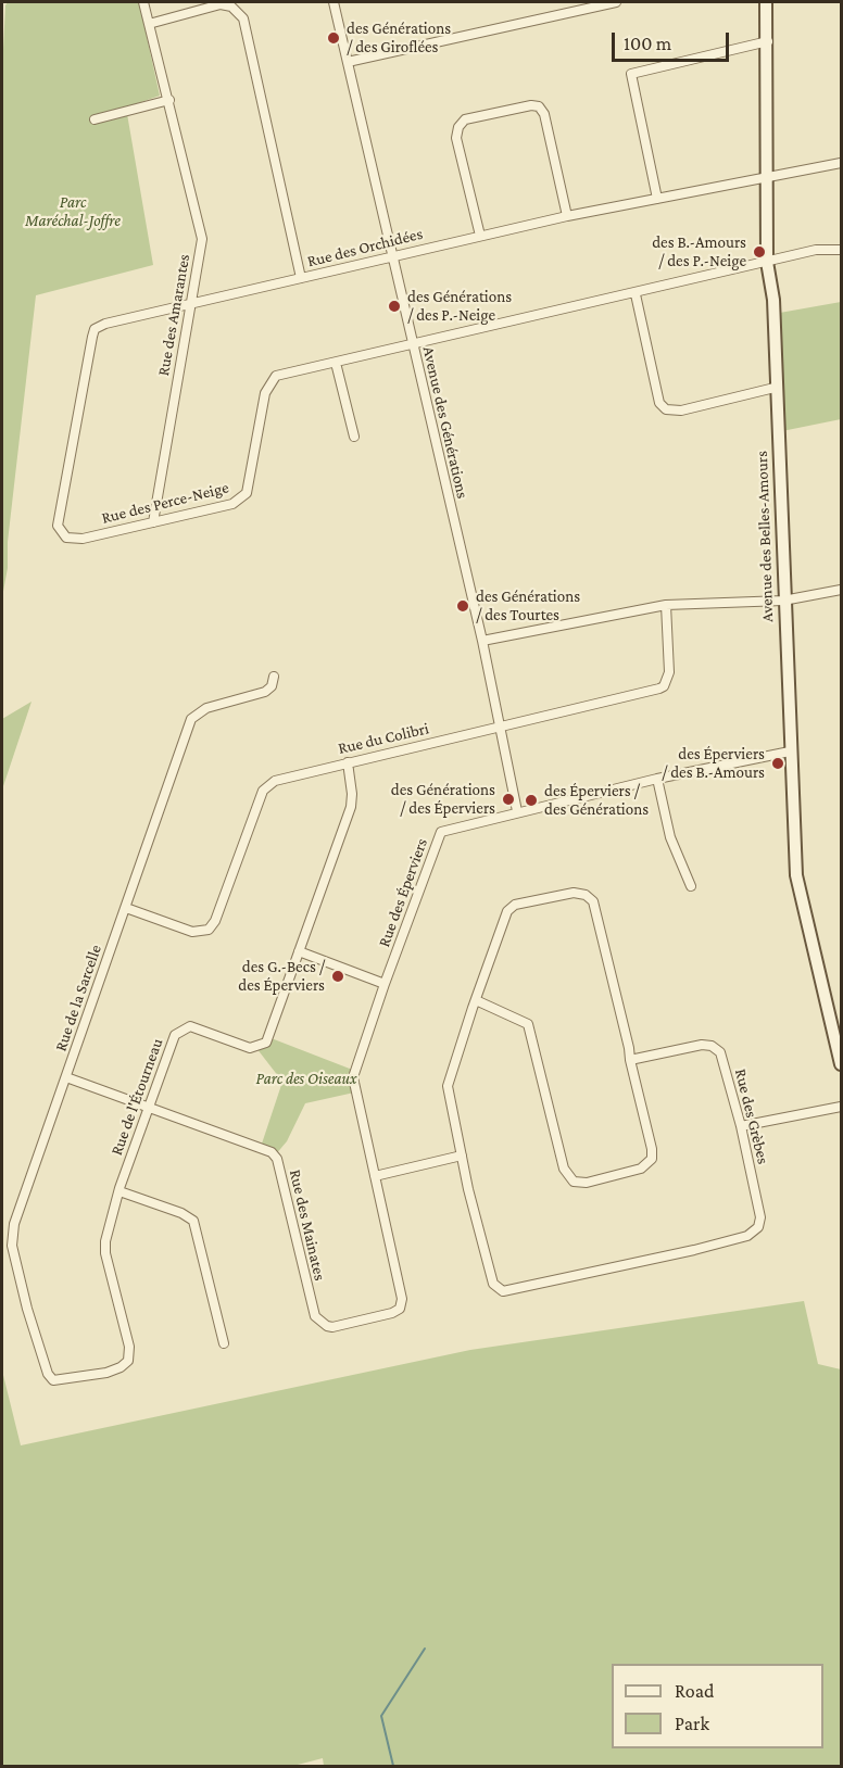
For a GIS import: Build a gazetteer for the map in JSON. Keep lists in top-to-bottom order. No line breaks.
{"streets":{"street":["Rue des Orchidées","Rue des Amarantes","Avenue des Générations","Rue des Perce-Neige","Avenue des Belles-Amours","Rue du Colibri","Rue des Éperviers","Rue de la Sarcelle","Rue de l'Étourneau","Rue des Grèbes","Rue des Mainates"]},"crossings":[["Rue des Orchidées","Rue des Amarantes"],["Rue des Orchidées","Avenue des Générations"],["Rue des Orchidées","Rue des Perce-Neige"],["Rue des Orchidées","Avenue des Belles-Amours"],["Rue des Amarantes","Rue des Perce-Neige"],["Avenue des Générations","Rue des Perce-Neige"],["Avenue des Générations","Rue du Colibri"],["Avenue des Générations","Rue des Éperviers"],["Rue des Perce-Neige","Avenue des Belles-Amours"],["Avenue des Belles-Amours","Rue des Éperviers"],["Rue du Colibri","Rue de la Sarcelle"],["Rue du Colibri","Rue de l'Étourneau"],["Rue des Éperviers","Rue des Mainates"],["Rue de la Sarcelle","Rue de l'Étourneau"],["Rue de la Sarcelle","Rue des Mainates"],["Rue de l'Étourneau","Rue des Mainates"]],"parks":["Parc Maréchal-Joffre","Parc des Oiseaux"],"places":["des Générations / des Giroflées","des B.-Amours / des P.-Neige","des Générations / des P.-Neige","des Générations / des Tourtes","des Éperviers / des B.-Amours","des Générations / des Éperviers","des Éperviers / des Générations","des G.-Becs / des Éperviers"],"legend":["Road","Park"],"scale_bar":"100 m"}
